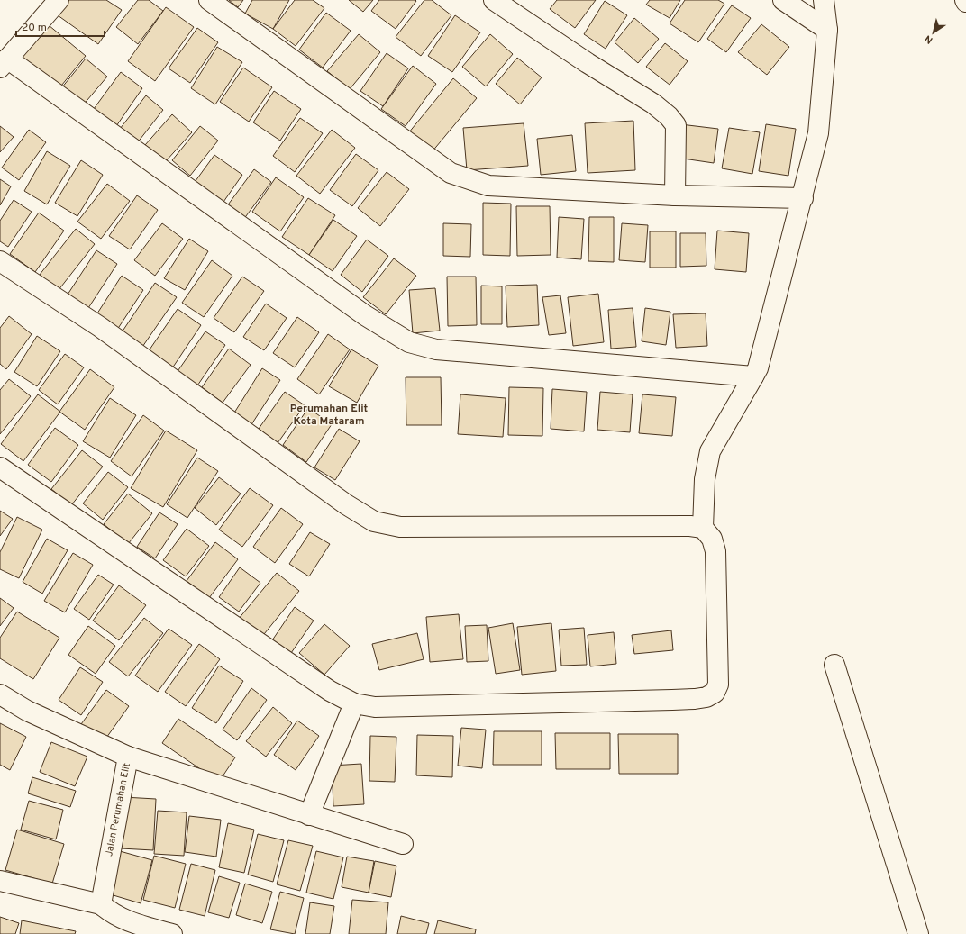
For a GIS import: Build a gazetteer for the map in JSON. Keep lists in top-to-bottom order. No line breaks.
{"streets":{"street":["Jalan Perumahan Elit"]},"districts":["Perumahan Elit Kota Mataram"],"scale_bar":"20 m","north":"bottom left"}
